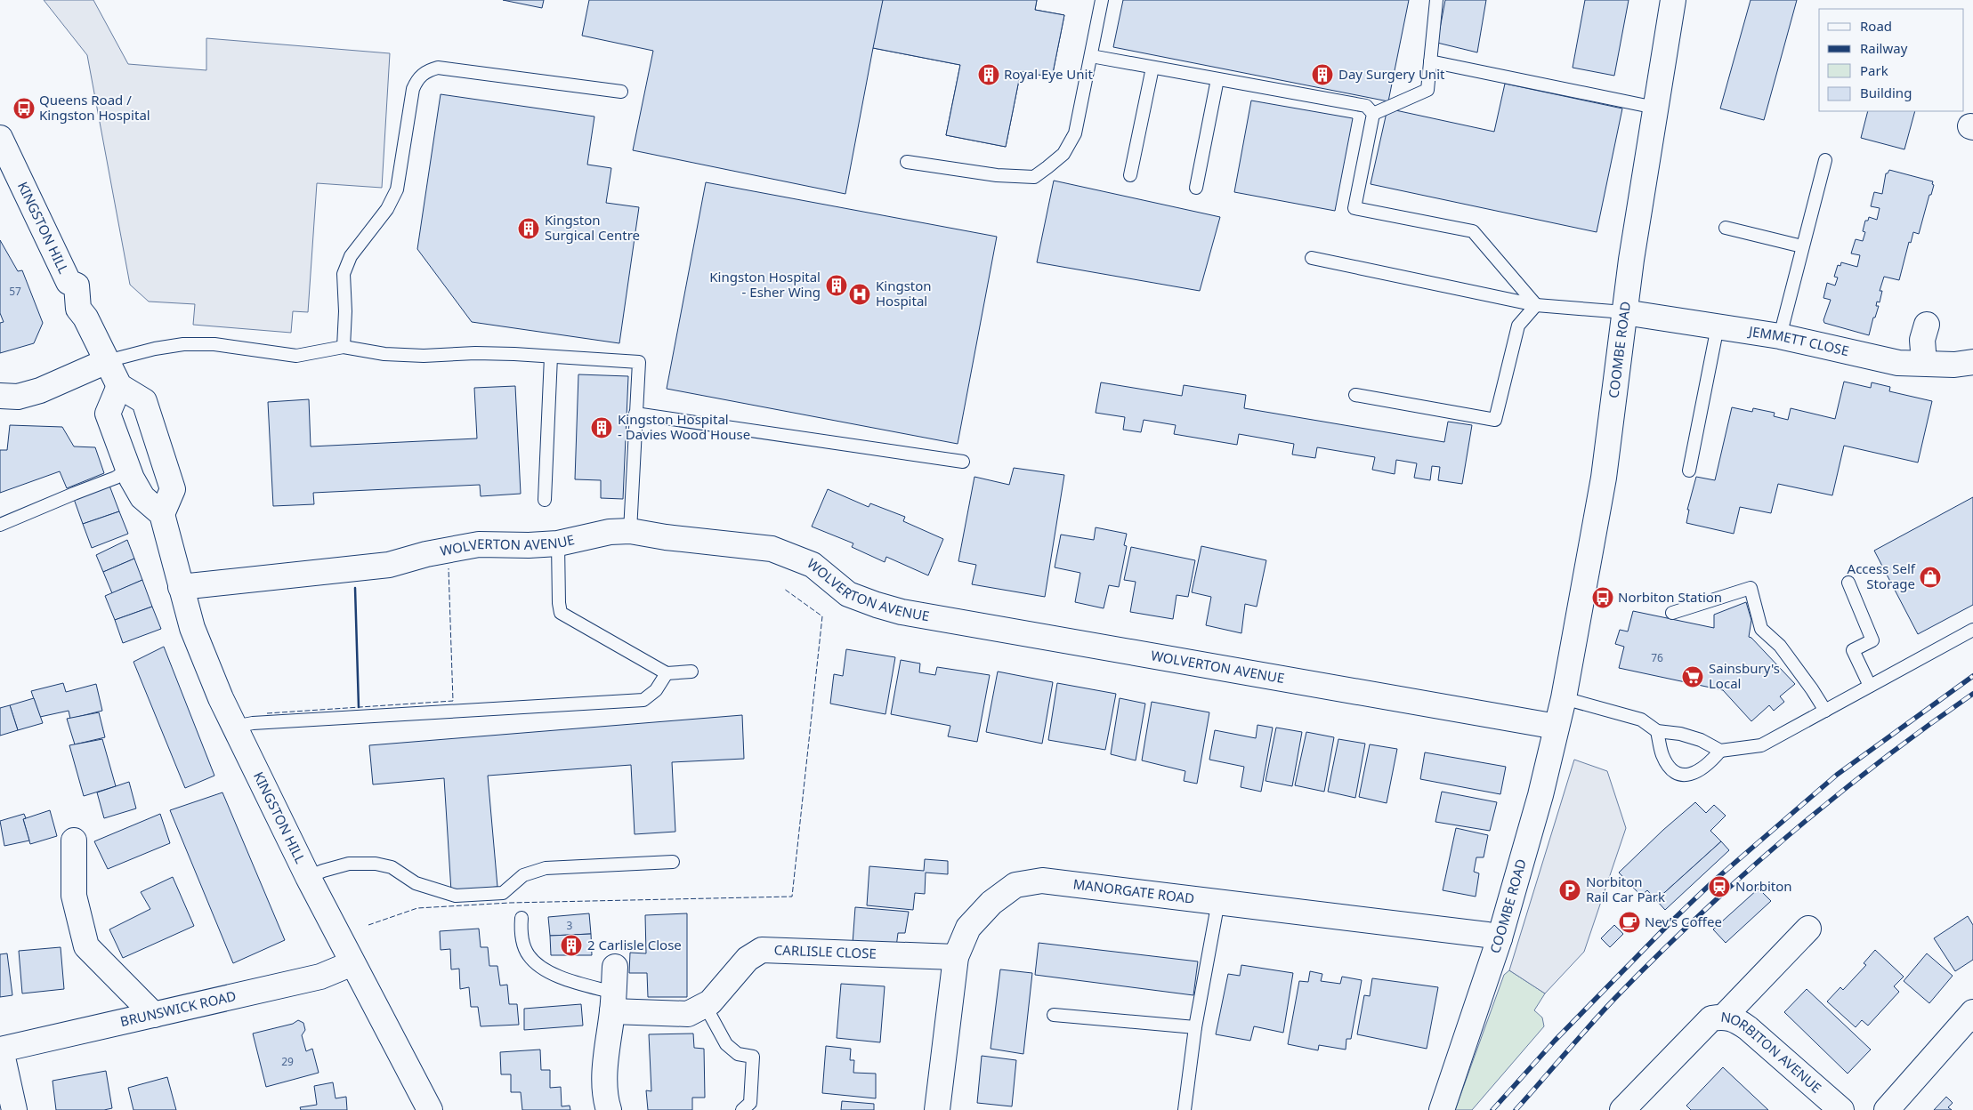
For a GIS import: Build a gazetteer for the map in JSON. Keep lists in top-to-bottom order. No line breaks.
{"streets":{"street":["KINGSTON HILL","JEMMETT CLOSE","COOMBE ROAD","WOLVERTON AVENUE","MANORGATE ROAD","CARLISLE CLOSE","BRUNSWICK ROAD","NORBITON AVENUE"]},"crossings":[["KINGSTON HILL","WOLVERTON AVENUE"],["KINGSTON HILL","BRUNSWICK ROAD"],["JEMMETT CLOSE","COOMBE ROAD"],["COOMBE ROAD","WOLVERTON AVENUE"],["COOMBE ROAD","MANORGATE ROAD"],["MANORGATE ROAD","CARLISLE CLOSE"]],"places":{"building":["Royal Eye Unit","Day Surgery Unit","Kingston Surgical Centre","Kingston Hospital - Esher Wing","Kingston Hospital - Davies Wood House","2 Carlisle Close"],"bus stop":["Queens Road / Kingston Hospital","Norbiton Station"],"hospital":["Kingston Hospital"],"shop":["Access Self Storage"],"supermarket":["Sainsbury's Local"],"station":["Norbiton"],"parking":["Norbiton Rail Car Park"],"cafe":["Nev’s Coffee"]},"house_numbers":["57","76","3","29"],"legend":["Road","Railway","Park","Building"]}
